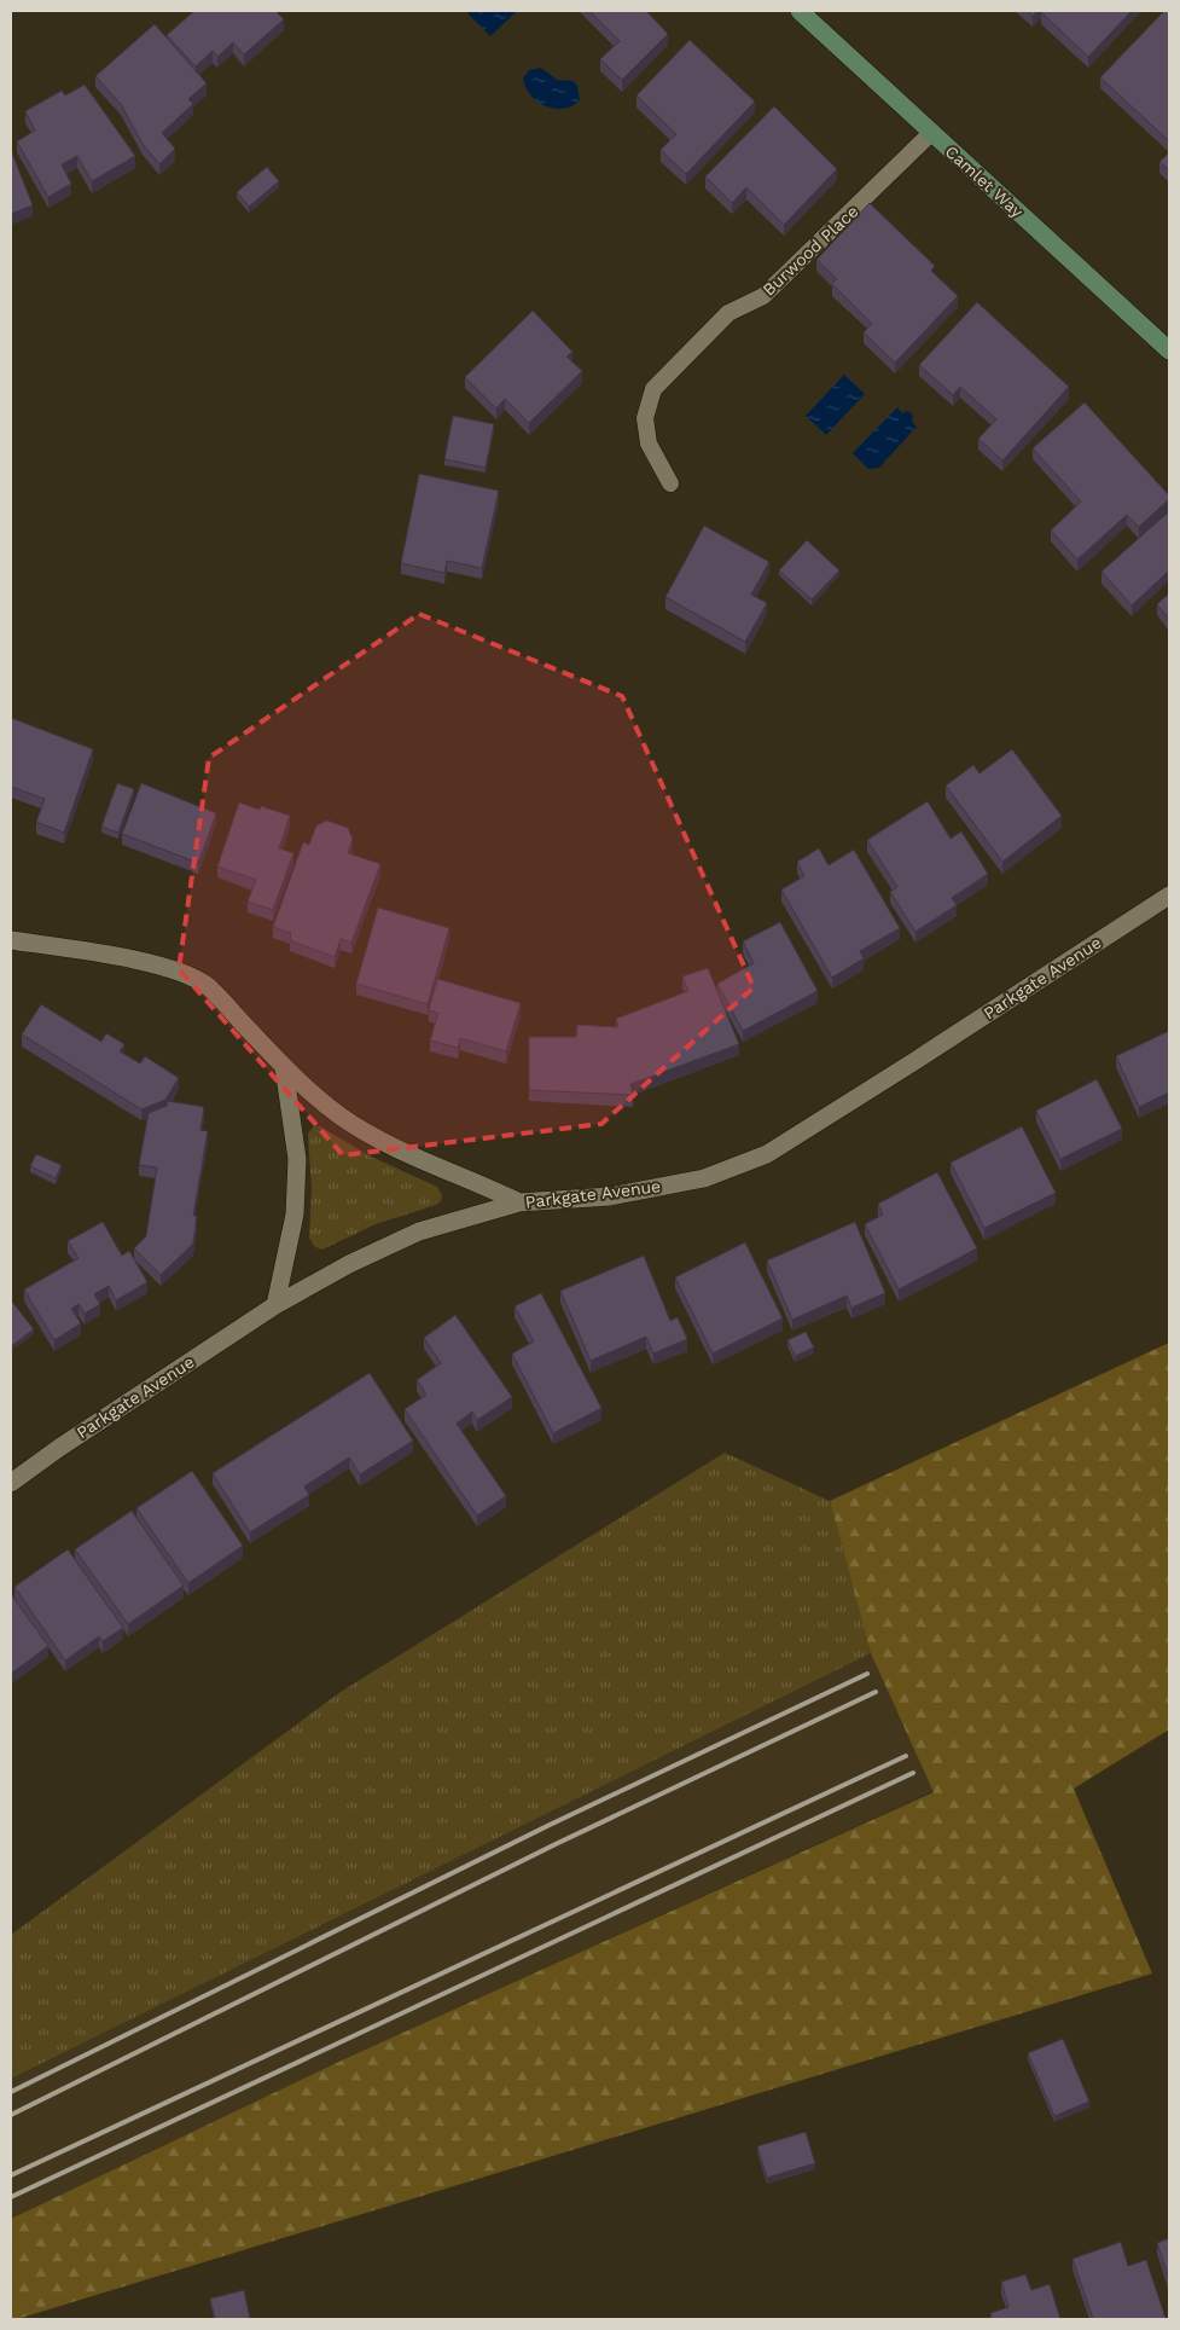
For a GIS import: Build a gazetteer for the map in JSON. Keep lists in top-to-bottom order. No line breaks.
{"streets":{"street":["Camlet Way","Parkgate Avenue"],"lane":["Burwood Place"]},"crossings":[["Camlet Way","Burwood Place"]]}
